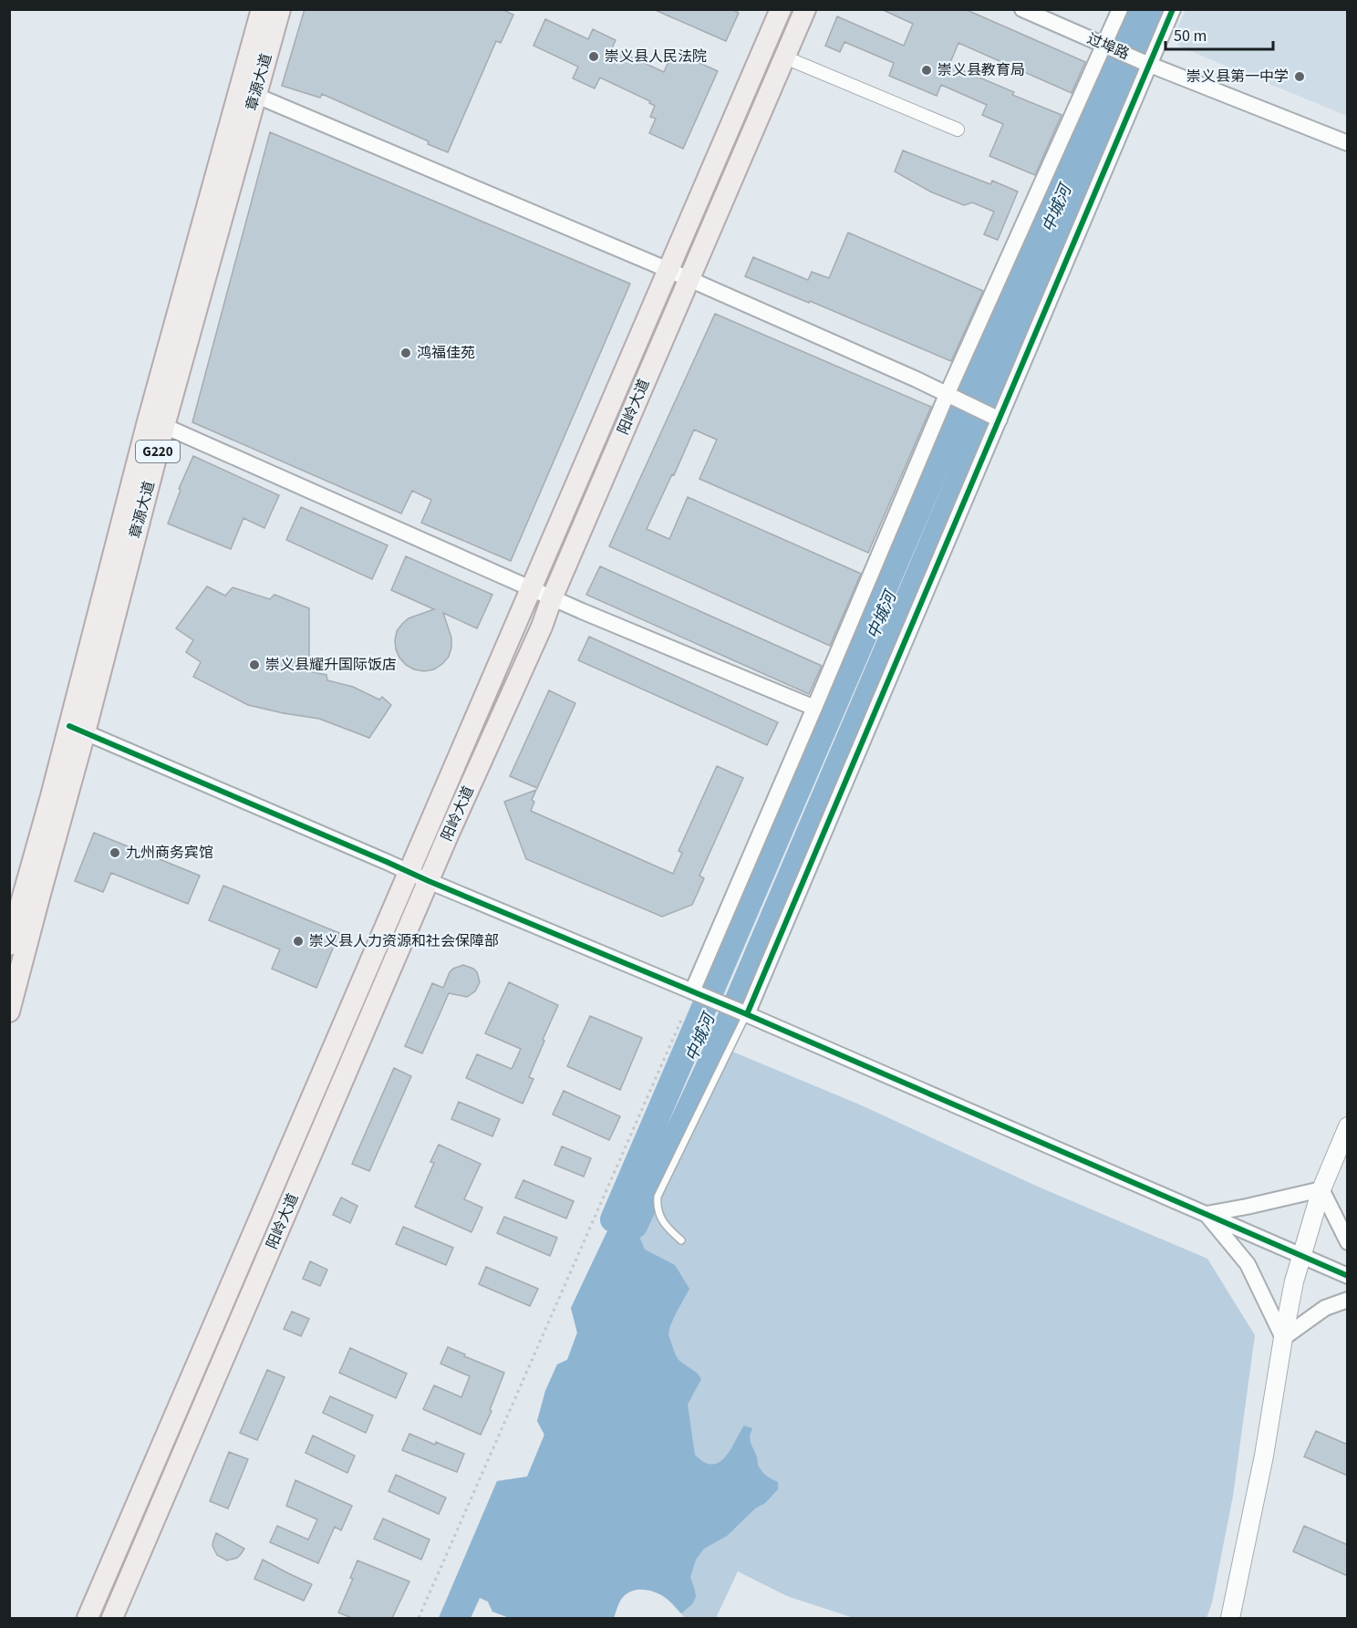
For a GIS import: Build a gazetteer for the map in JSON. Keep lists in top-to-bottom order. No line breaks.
{"streets":{"main road":["章源大道","阳岭大道","G220"],"street":["过埠路"]},"water":["中城河"],"places":["崇义县人民法院","崇义县教育局","崇义县第一中学","鸿福佳苑","崇义县耀升国际饭店","九州商务宾馆","崇义县人力资源和社会保障部"],"scale_bar":"50 m"}
